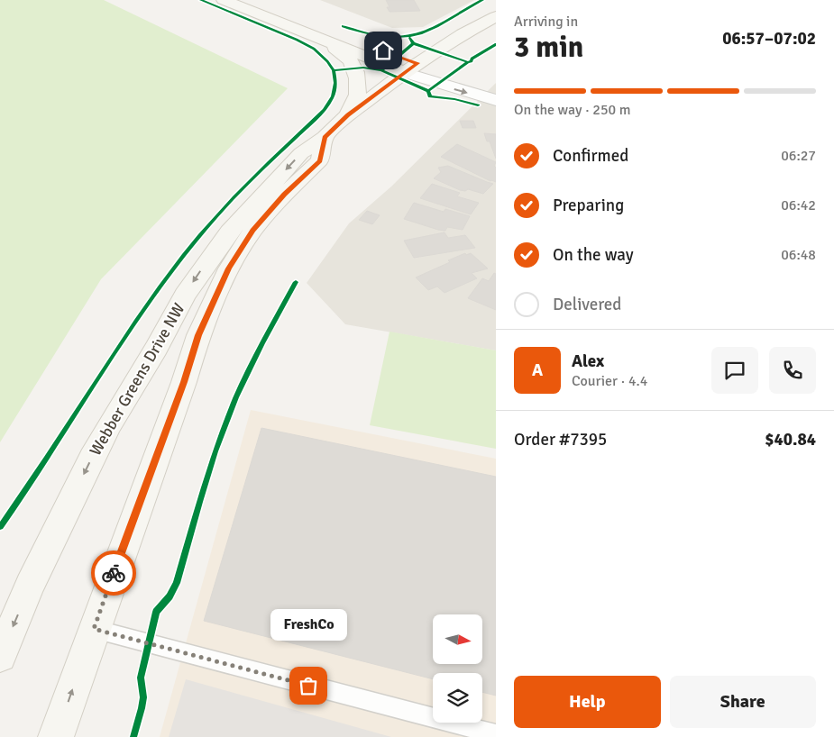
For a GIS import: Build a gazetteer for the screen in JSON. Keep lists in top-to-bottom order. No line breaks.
{"streets":{"main road":["Webber Greens Drive NW"]},"places":["FreshCo"],"north":"right","page":{"heading":["3 min","Arriving in","06:57–07:02"],"panel":["Alex","Courier · 4.4","Order #7395","$40.84"],"bar":"On the way · 250 m","list":[["Confirmed","06:27"],["Preparing","06:42"],["On the way","06:48"],"Delivered"],"round":"A","bubble":"FreshCo","buttons":["Help","Share"]}}
